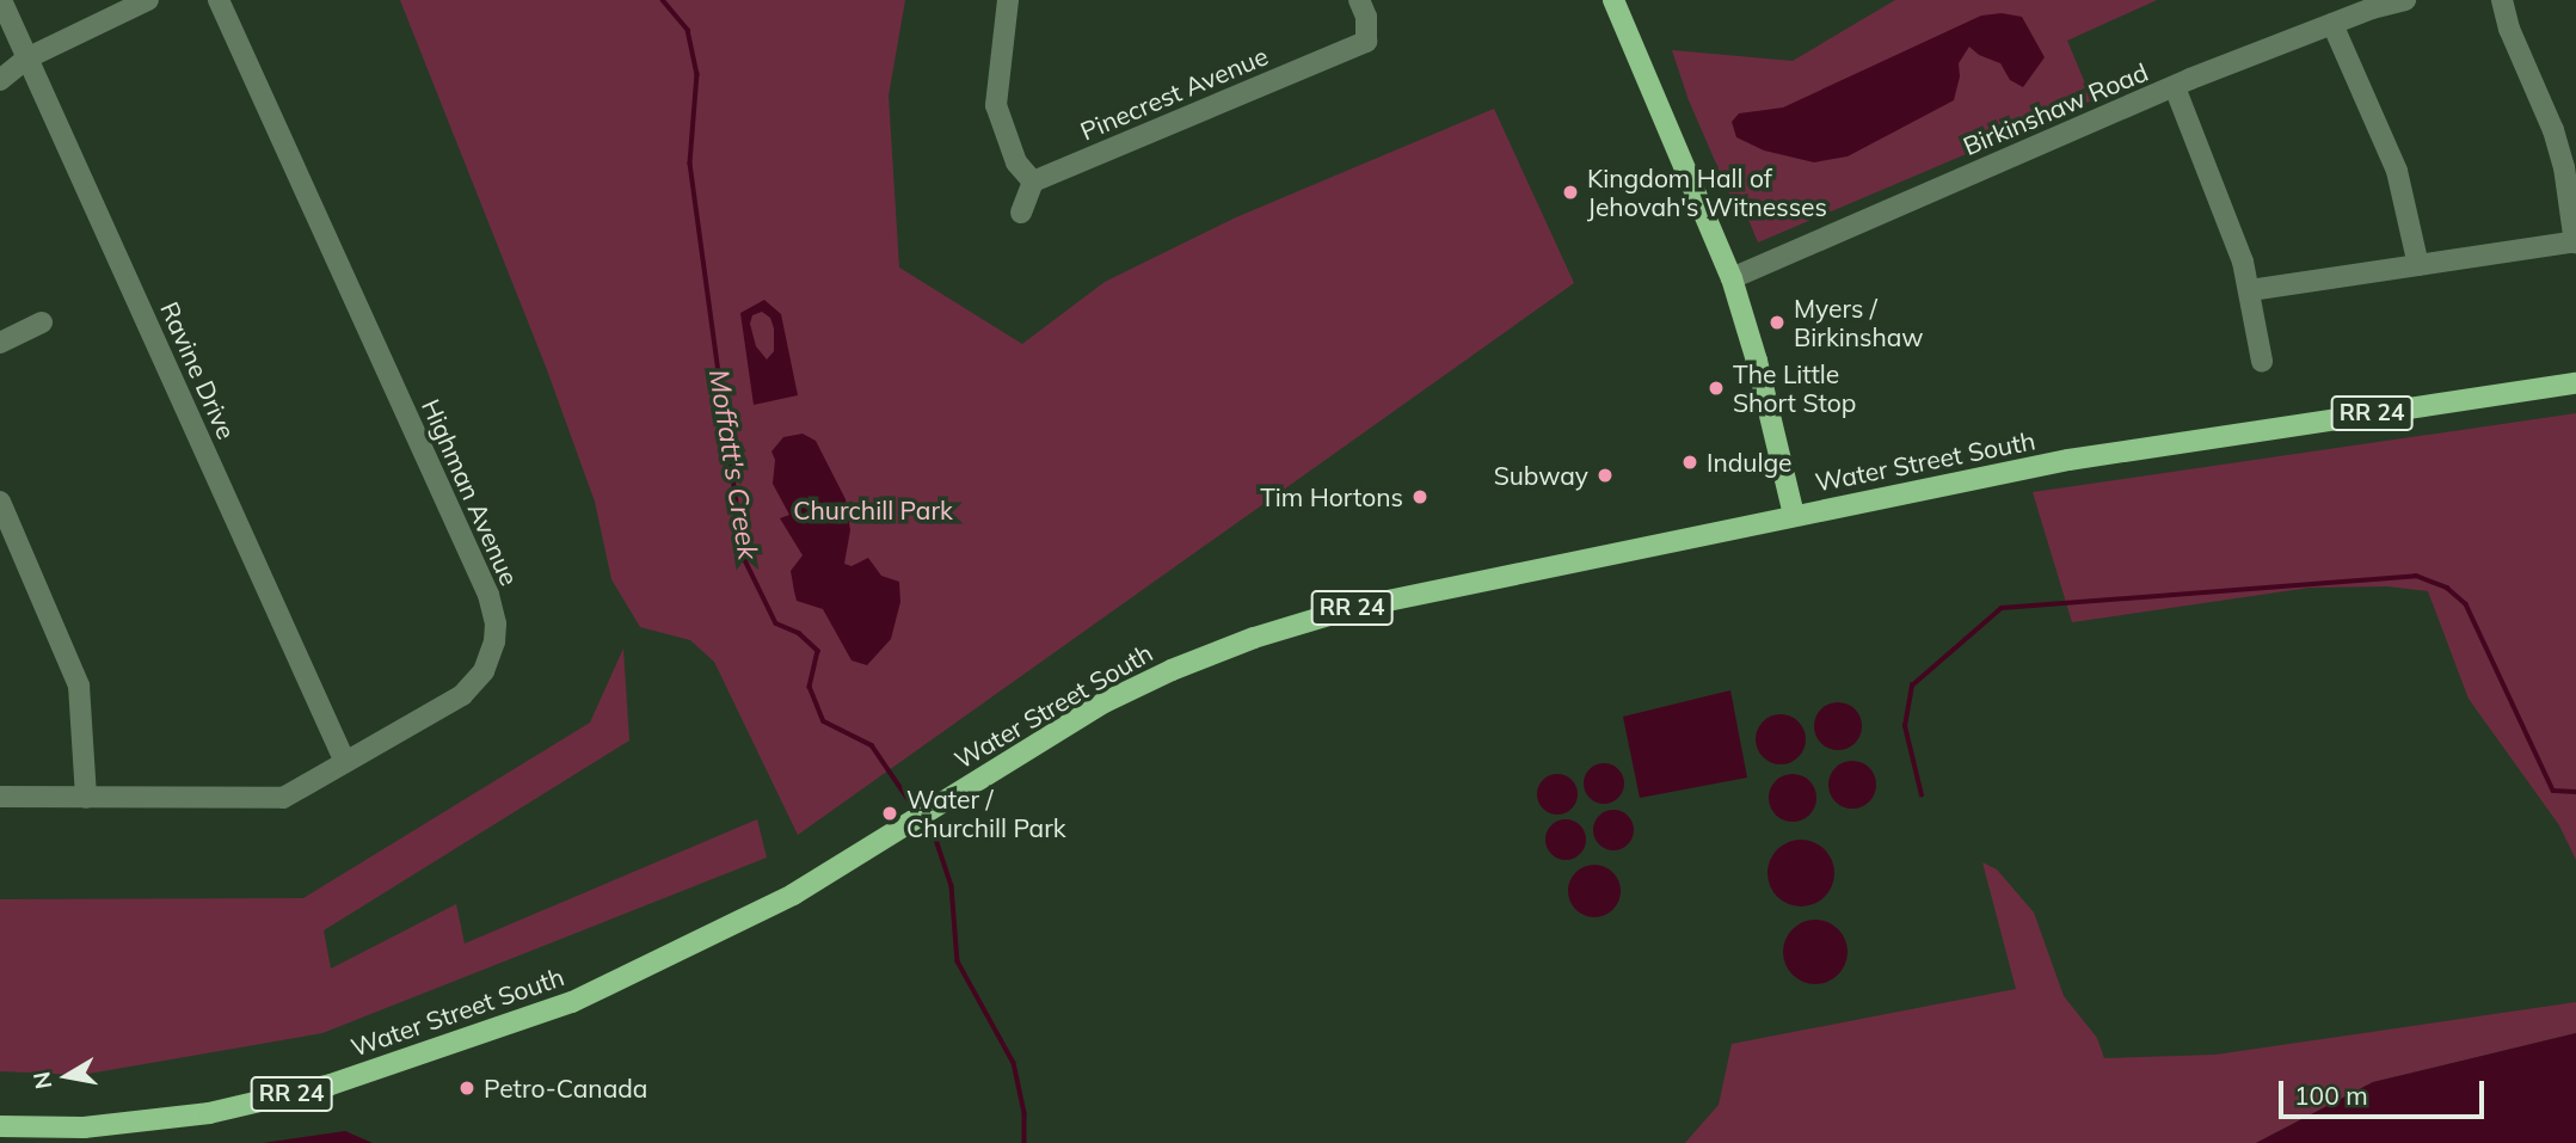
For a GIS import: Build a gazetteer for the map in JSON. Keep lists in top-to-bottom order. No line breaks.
{"streets":{"main road":["RR 24","Water Street South"],"street":["Pinecrest Avenue","Birkinshaw Road","Ravine Drive","Highman Avenue"]},"crossings":[["Ravine Drive","Highman Avenue"]],"water":["Moffatt's Creek"],"parks":["Churchill Park"],"places":["Kingdom Hall of Jehovah's Witnesses","Myers / Birkinshaw","The Little Short Stop","Indulge","Subway","Tim Hortons","Water / Churchill Park","Petro-Canada"],"scale_bar":"100 m","north":"left"}
